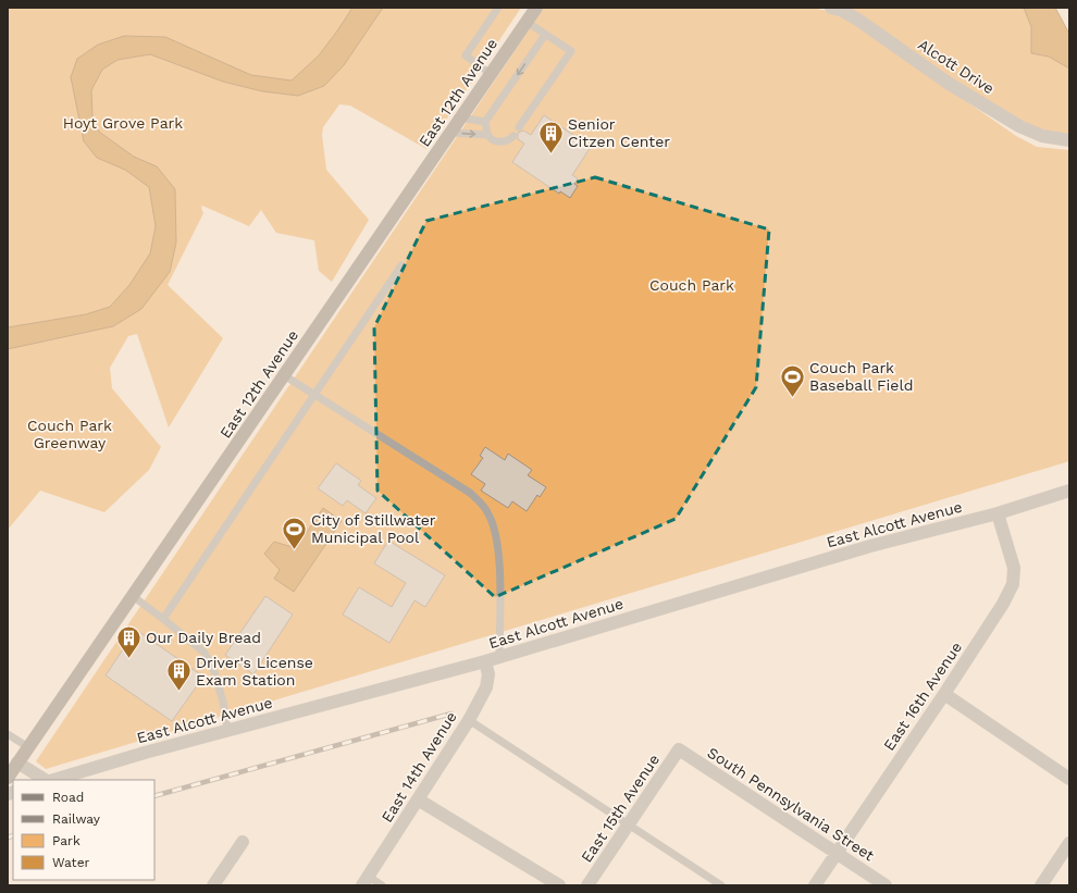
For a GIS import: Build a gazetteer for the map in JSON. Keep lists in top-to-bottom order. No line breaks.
{"streets":{"street":["Alcott Drive","East 12th Avenue","East Alcott Avenue","East 16th Avenue","East 14th Avenue","South Pennsylvania Street","East 15th Avenue"]},"crossings":[["East Alcott Avenue","East 16th Avenue"],["East Alcott Avenue","East 14th Avenue"],["East 16th Avenue","South Pennsylvania Street"],["South Pennsylvania Street","East 15th Avenue"]],"parks":["Hoyt Grove Park","Couch Park","Couch Park Greenway"],"places":{"building":["Senior Citzen Center","Our Daily Bread","Driver's License Exam Station"],"sports":["Couch Park Baseball Field","City of Stillwater Municipal Pool"]},"legend":["Road","Railway","Park","Water"]}
